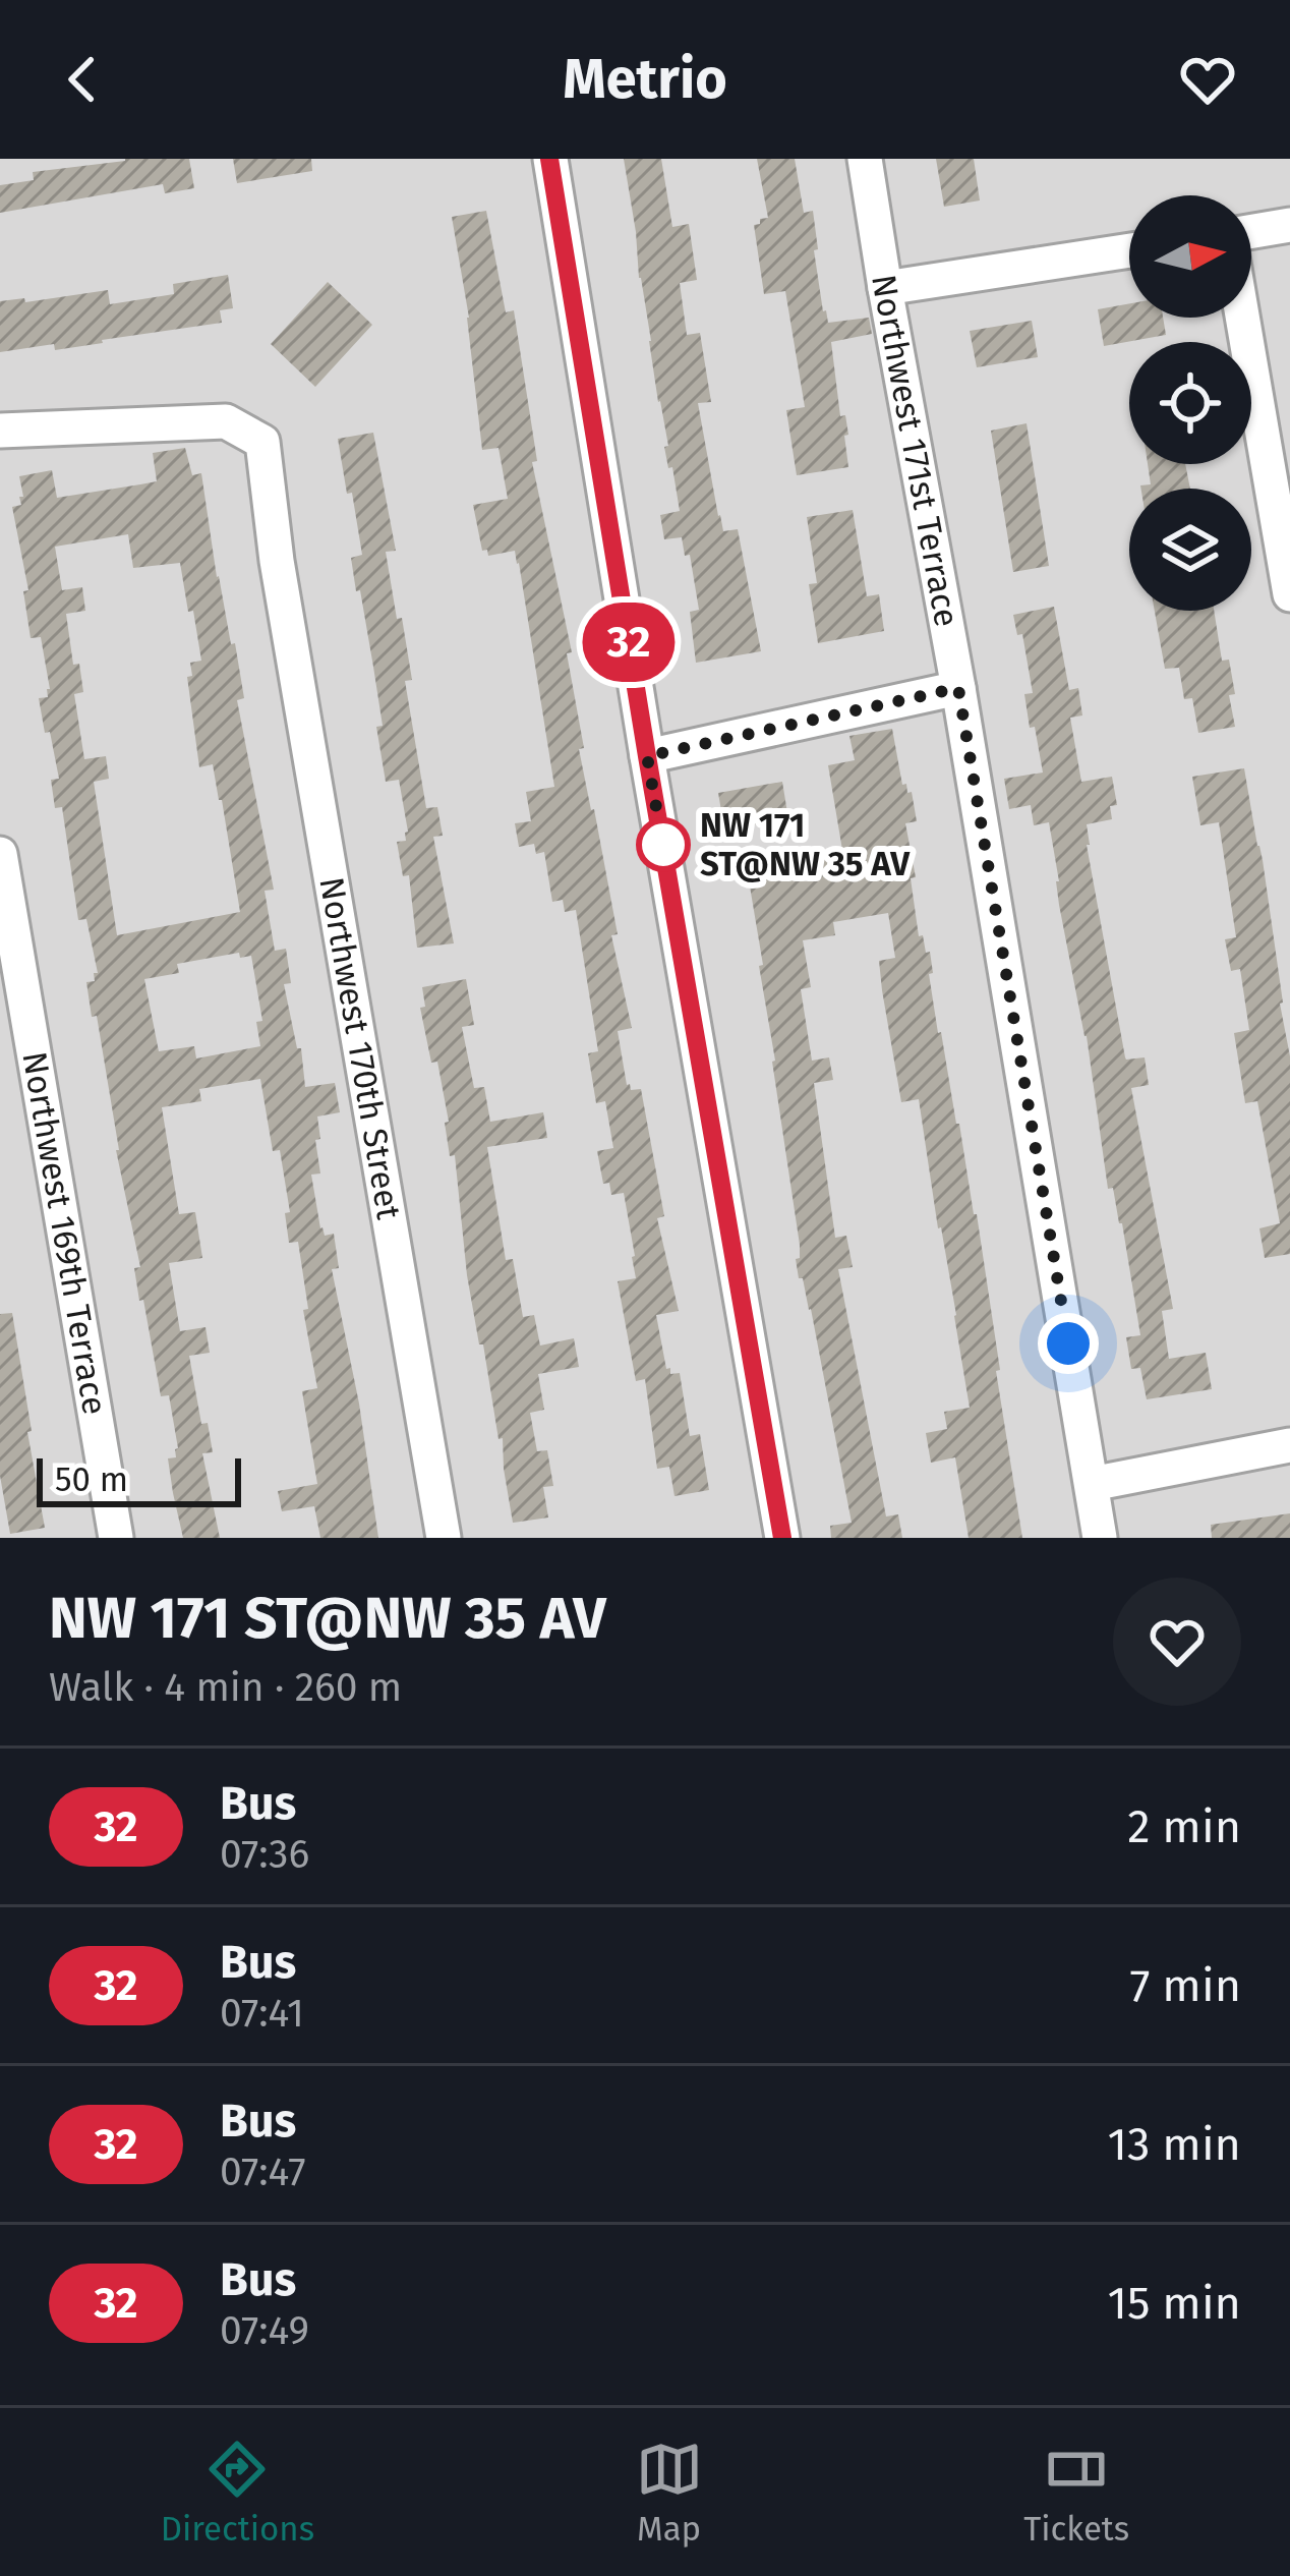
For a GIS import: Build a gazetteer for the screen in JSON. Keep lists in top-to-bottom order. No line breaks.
{"streets":{"street":["Northwest 171st Terrace","Northwest 170th Street","Northwest 169th Terrace"]},"places":["NW 171 ST@NW 35 AV"],"lines":["bus line 32"],"scale_bar":"50 m","north":"right","page":{"header":"Metrio","on_map":"32","scale":"50 m","heading":["NW 171 ST@NW 35 AV","Walk · 4 min · 260 m"],"list":[{"mark":"32","name":"Bus","note":"07:36","value":"2 min"},{"mark":"32","name":"Bus","note":"07:41","value":"7 min"},{"mark":"32","name":"Bus","note":"07:47","value":"13 min"},{"mark":"32","name":"Bus","note":"07:49","value":"15 min"}],"tabs":["Directions","Map","Tickets"]}}
